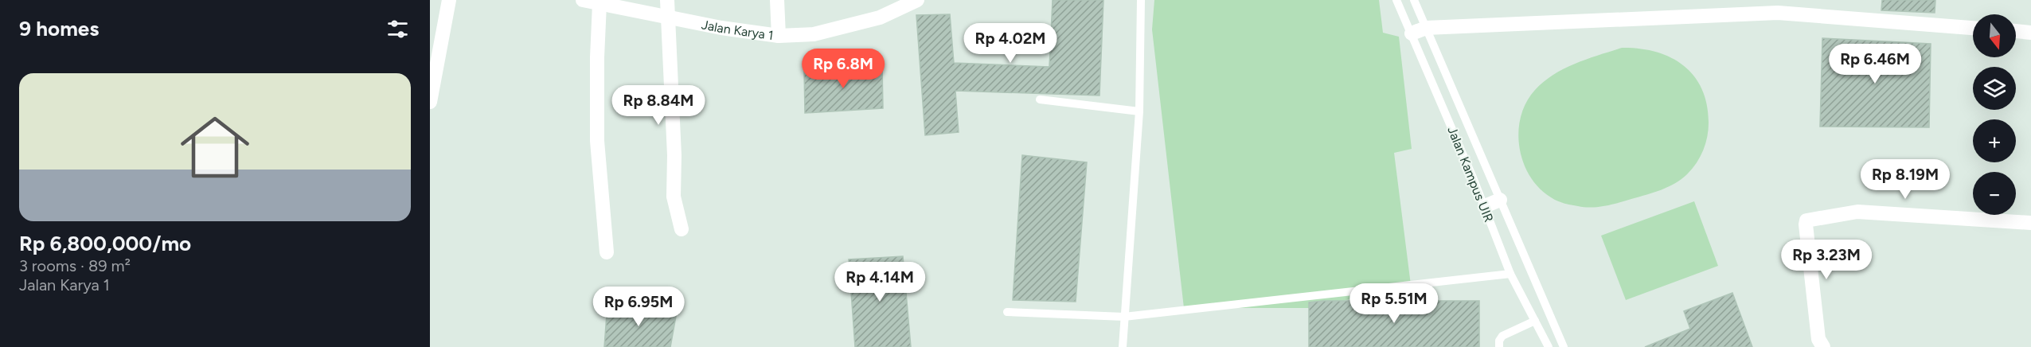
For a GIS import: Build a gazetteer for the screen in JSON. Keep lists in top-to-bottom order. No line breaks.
{"streets":{"street":["Jalan Karya 1"],"lane":["Jalan Kampus UIR"]},"north":"bottom","page":{"heading":"9 homes","map_buttons":["+","−"],"price":["Rp 4.02M","Rp 6.46M","Rp 6.8M","Rp 8.84M","Rp 8.19M","Rp 3.23M","Rp 4.14M","Rp 5.51M","Rp 6.95M"],"list":[{"name":"Rp 6,800,000/mo","note":"3 rooms · 89 m² · Jalan Karya 1"}]}}
